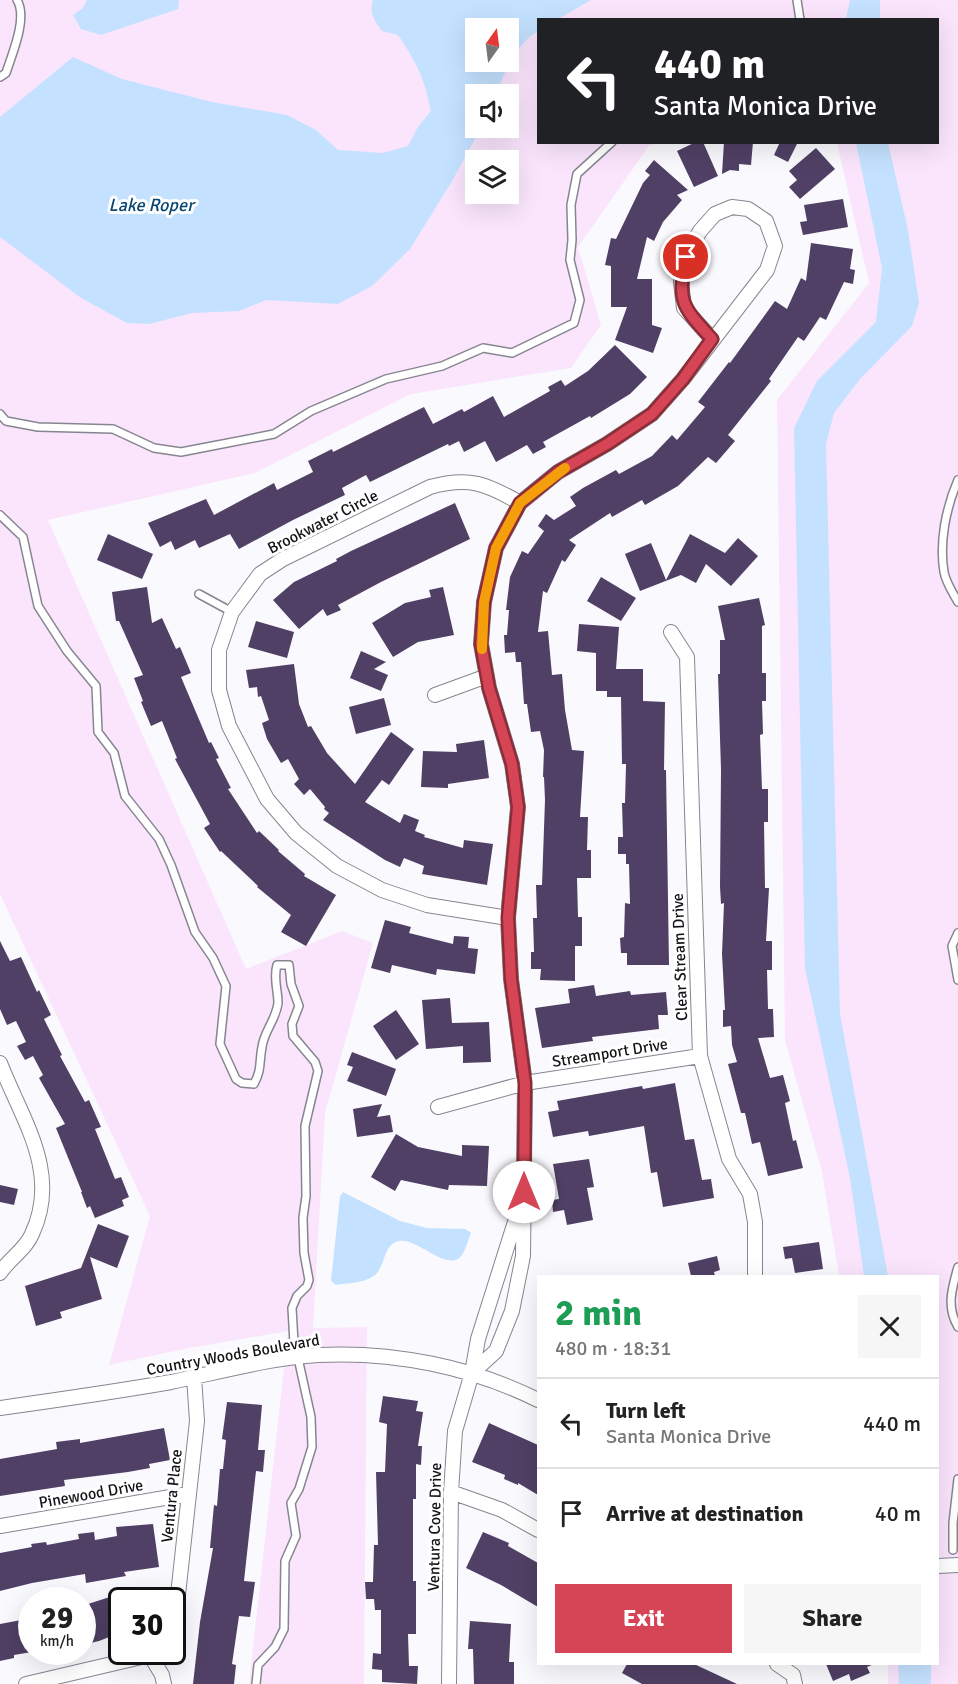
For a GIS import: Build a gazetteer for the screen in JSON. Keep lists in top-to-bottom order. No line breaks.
{"streets":{"street":["Brookwater Circle","Clear Stream Drive","Streamport Drive","Country Woods Boulevard","Pinewood Drive","Ventura Place","Ventura Cove Drive"]},"crossings":[["Clear Stream Drive","Streamport Drive"],["Country Woods Boulevard","Ventura Place"],["Country Woods Boulevard","Ventura Cove Drive"],["Pinewood Drive","Ventura Place"]],"water":["Lake Roper"],"north":"top","page":{"turn":["440 m","Santa Monica Drive"],"heading":["2 min","480 m · 18:31"],"list":[{"name":"Turn left","note":"Santa Monica Drive","value":"440 m"},{"name":"Arrive at destination","value":"40 m"}],"buttons":["Exit","Share"],"speed":"29 km/h","limit":"30"}}
